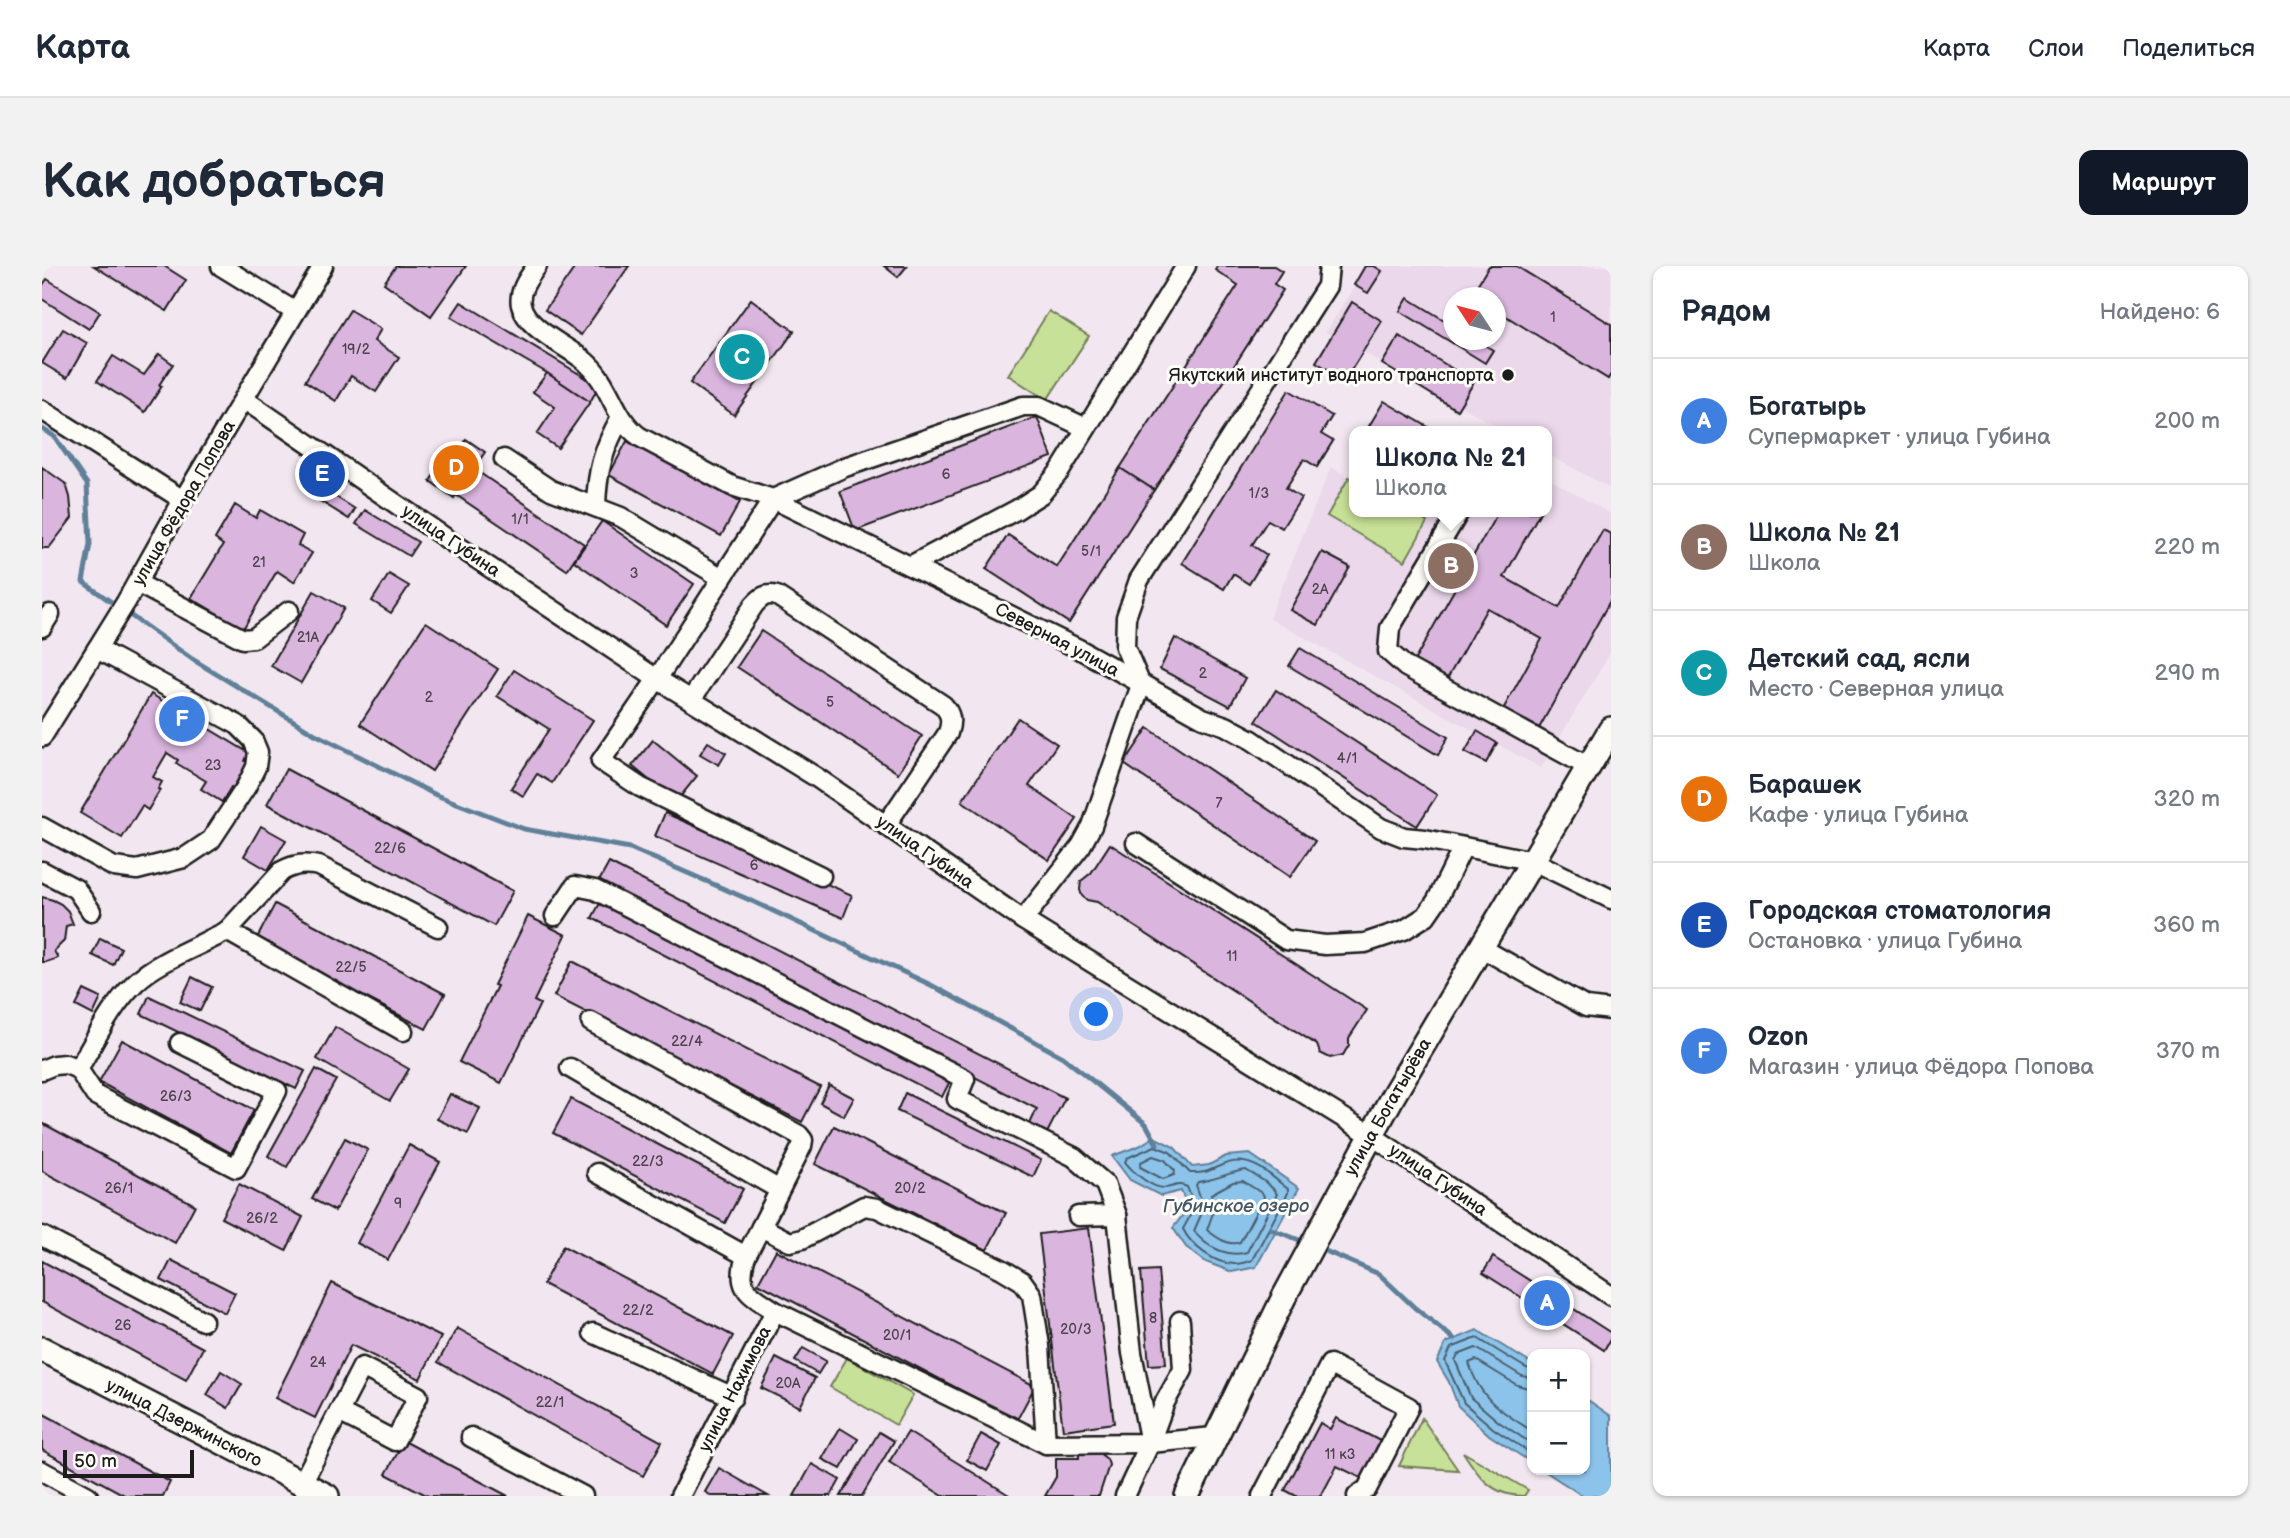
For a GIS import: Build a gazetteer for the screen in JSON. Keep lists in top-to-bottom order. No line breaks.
{"streets":{"main road":["улица Богатырёва","улица Дзержинского"],"street":["улица Фёдора Попова","улица Губина","Северная улица","улица Нахимова"]},"crossings":[["улица Фёдора Попова","улица Губина"],["улица Губина","улица Богатырёва"],["Северная улица","улица Богатырёва"]],"water":["Губинское озеро"],"places":["Якутский институт водного транспорта"],"house_numbers":["1","19/2","6","1/3","1/1","5/1","21","3","2А","21А","2","2","5","4/1","23","7","22/6","6","11","22/5","22/4","26/3","22/3","26/1","20/2","9","26/2","22/2","8","26","20/3","20/1","24","20А","22/1","11 к3"],"scale_bar":"50 m","north":"top left","page":{"header":"Карта","nav":["Карта","Слои","Поделиться"],"buttons":"Маршрут","title":"Как добраться","heading":["Рядом","Найдено: 6"],"pins":["C","D","E","B","F","A"],"list":[{"mark":"A","name":"Богатырь","note":"Супермаркет · улица Губина","value":"200 m"},{"mark":"B","name":"Школа № 21","note":"Школа","value":"220 m"},{"mark":"C","name":"Детский сад, ясли","note":"Место · Северная улица","value":"290 m"},{"mark":"D","name":"Барашек","note":"Кафе · улица Губина","value":"320 m"},{"mark":"E","name":"Городская стоматология","note":"Остановка · улица Губина","value":"360 m"},{"mark":"F","name":"Ozon","note":"Магазин · улица Фёдора Попова","value":"370 m"}],"popup":["Школа № 21","Школа"],"map_buttons":["+","−"],"scale":"50 m"}}
